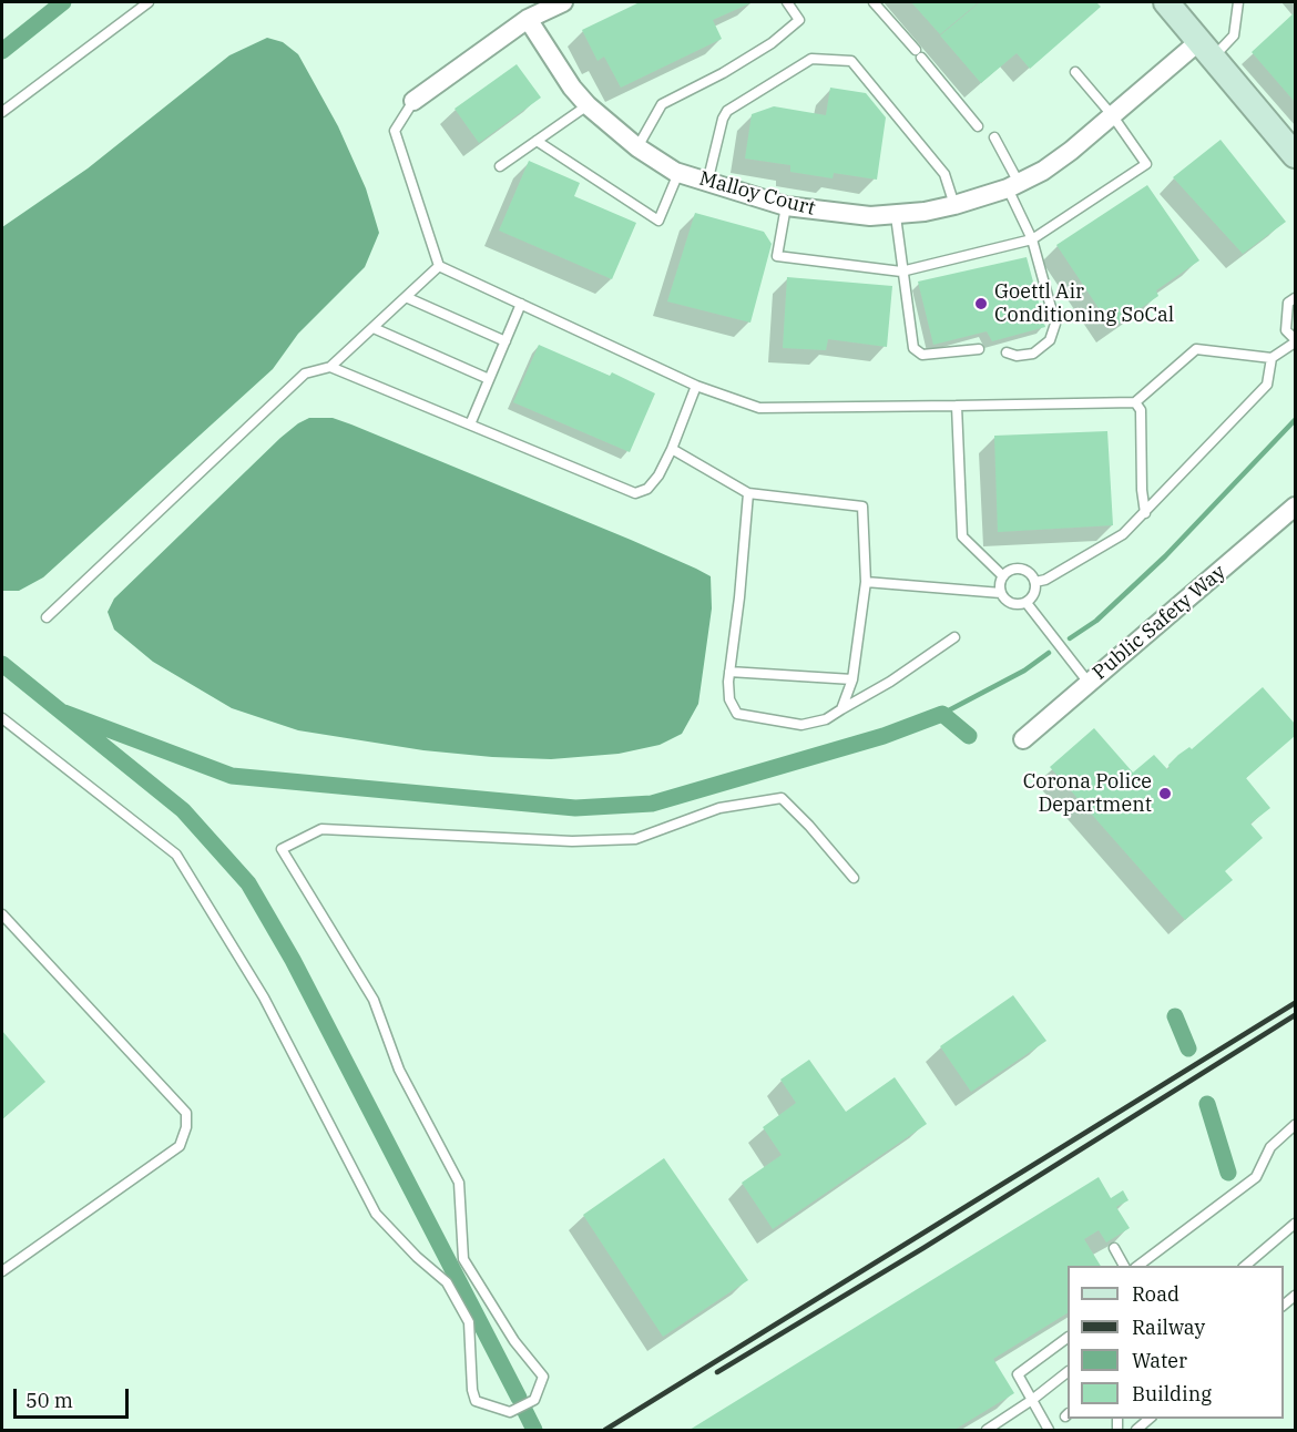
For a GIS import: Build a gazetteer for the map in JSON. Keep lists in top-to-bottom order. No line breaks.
{"streets":{"street":["Malloy Court","Public Safety Way"]},"places":["Goettl Air Conditioning SoCal","Corona Police Department"],"legend":["Road","Railway","Water","Building"],"scale_bar":"50 m"}
